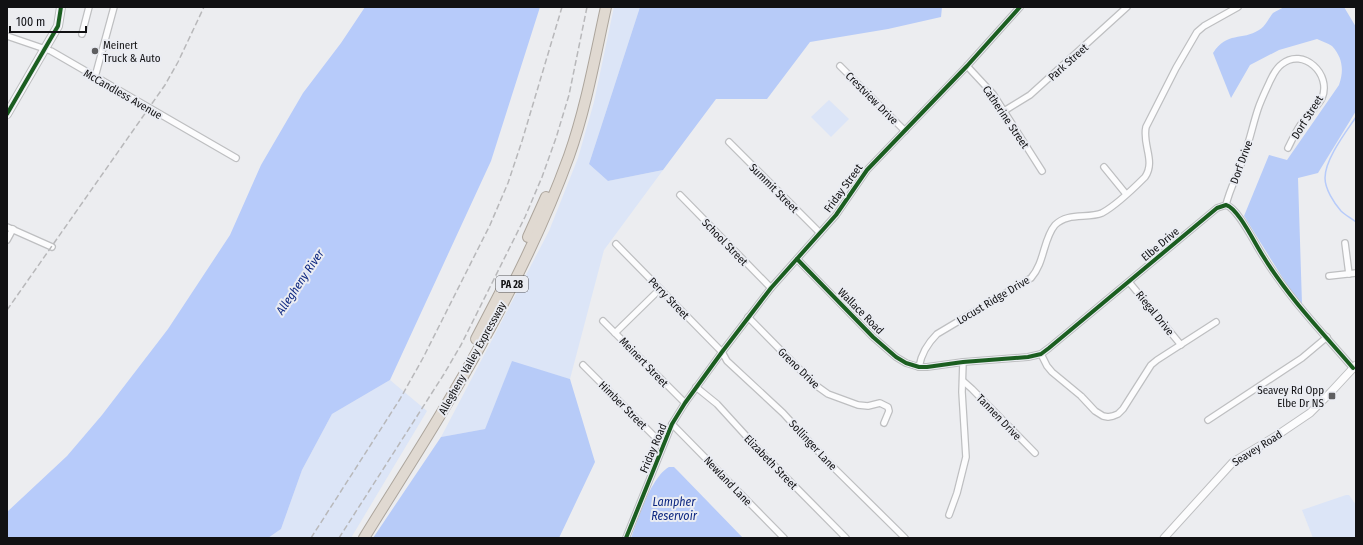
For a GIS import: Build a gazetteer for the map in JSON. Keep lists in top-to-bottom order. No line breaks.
{"streets":{"highway":["PA 28","Allegheny Valley Expressway"],"street":["Park Street","McCandless Avenue","Crestview Drive","Catherine Street","Dorf Street","Dorf Drive","Summit Street","Friday Street","School Street","Elbe Drive","Perry Street","Locust Ridge Drive","Wallace Road","Riegal Drive","Meinert Street","Greno Drive","Himber Street","Tannen Drive","Sollinger Lane","Friday Road","Seavey Road","Elizabeth Street","Newland Lane"]},"crossings":[["Park Street","Catherine Street"],["Crestview Drive","Friday Street"],["Catherine Street","Friday Street"],["Dorf Street","Dorf Drive"],["Dorf Drive","Elbe Drive"],["Summit Street","Friday Street"],["Friday Street","School Street"],["Friday Street","Perry Street"],["Friday Street","Wallace Road"],["Friday Street","Greno Drive"],["Friday Street","Sollinger Lane"],["Friday Street","Friday Road"],["Elbe Drive","Riegal Drive"],["Perry Street","Sollinger Lane"],["Perry Street","Friday Road"],["Locust Ridge Drive","Wallace Road"],["Meinert Street","Friday Road"],["Himber Street","Friday Road"],["Sollinger Lane","Friday Road"],["Friday Road","Elizabeth Street"],["Friday Road","Newland Lane"]],"water":["Allegheny River","Lampher Reservoir"],"places":{"other":["Meinert Truck & Auto"],"transit":["Seavey Rd Opp Elbe Dr NS"]},"scale_bar":"100 m"}
